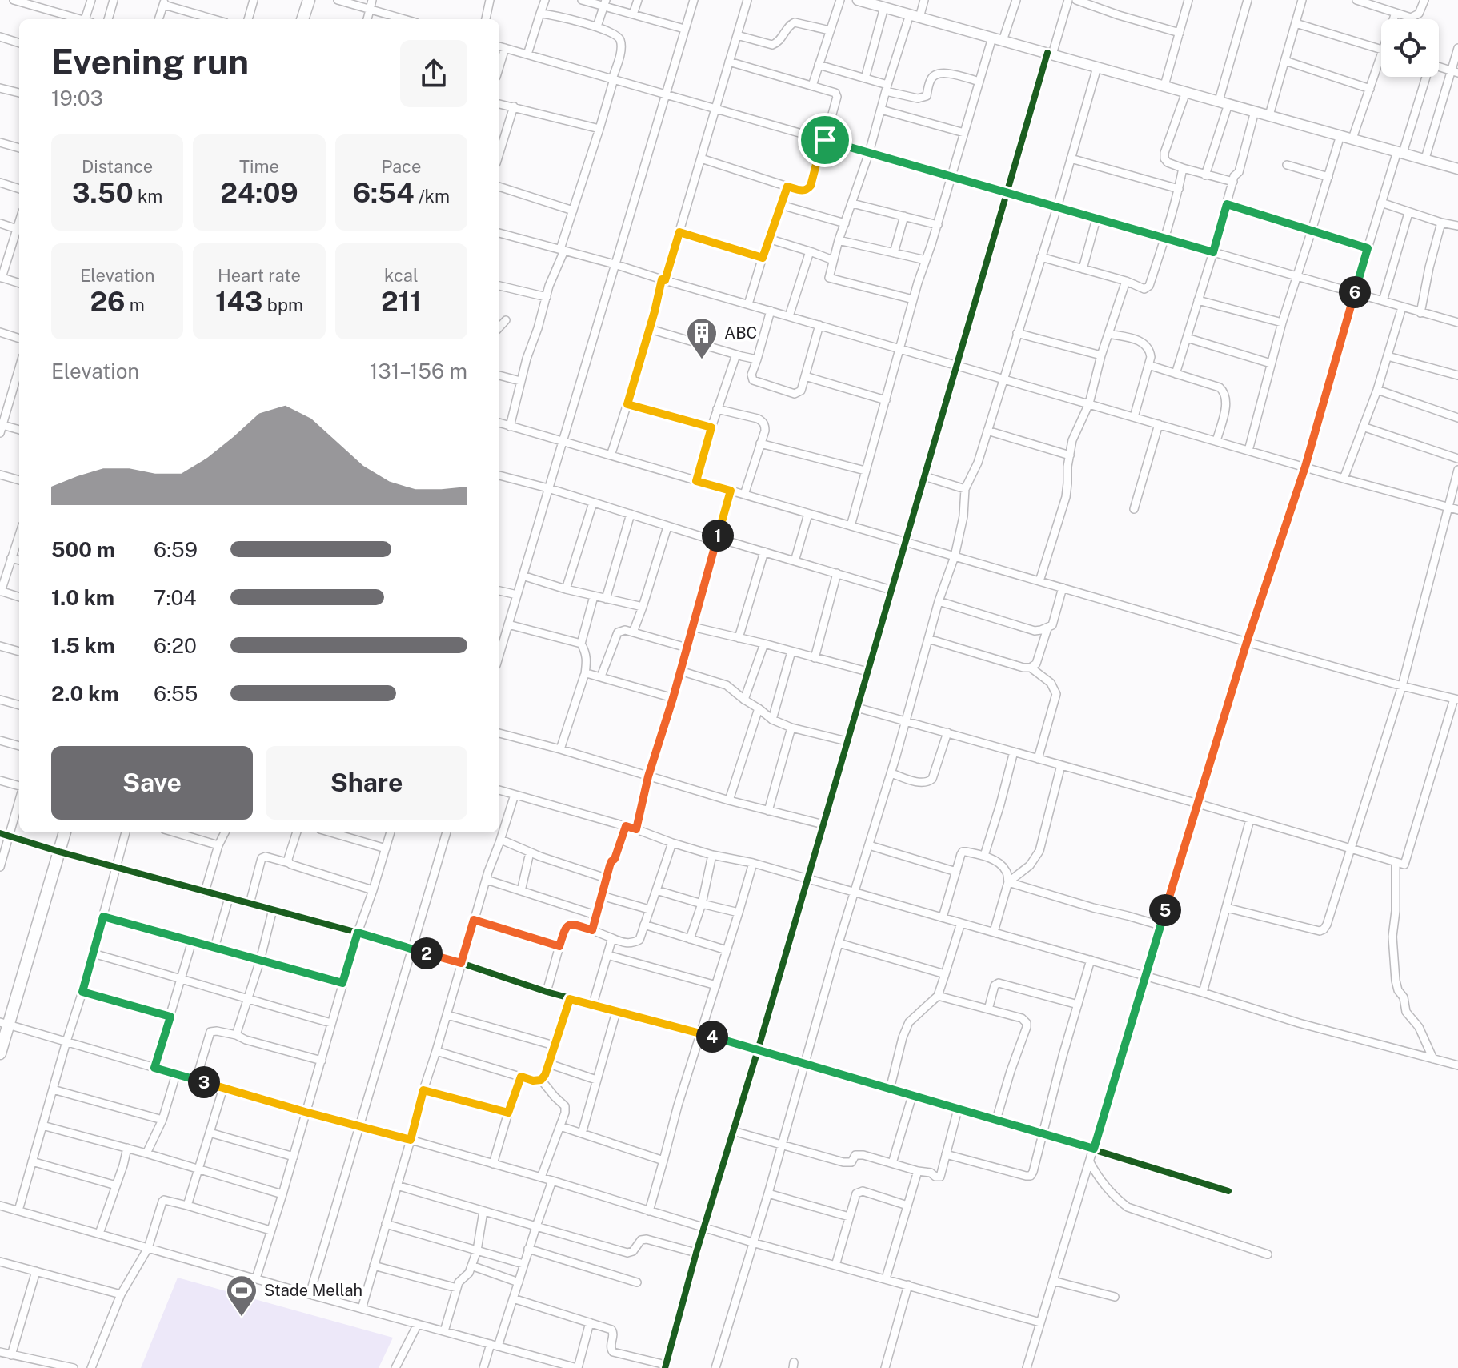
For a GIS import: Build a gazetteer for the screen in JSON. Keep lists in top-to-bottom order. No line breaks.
{"places":{"building":["ABC"],"sports":["Stade Mellah"]},"page":{"heading":["Evening run","19:03"],"stats":[["Distance","3.50 km"],["Time","24:09"],["Pace","6:54 /km"],["Elevation","26 m"],["Heart rate","143 bpm"],["kcal","211"]],"pins":["6","1","5","2","4","3"],"chart":["Elevation","131–156 m"],"list":[{"name":"500 m","note":"6:59"},{"name":"1.0 km","note":"7:04"},{"name":"1.5 km","note":"6:20"},{"name":"2.0 km","note":"6:55"}],"buttons":["Save","Share"]}}
